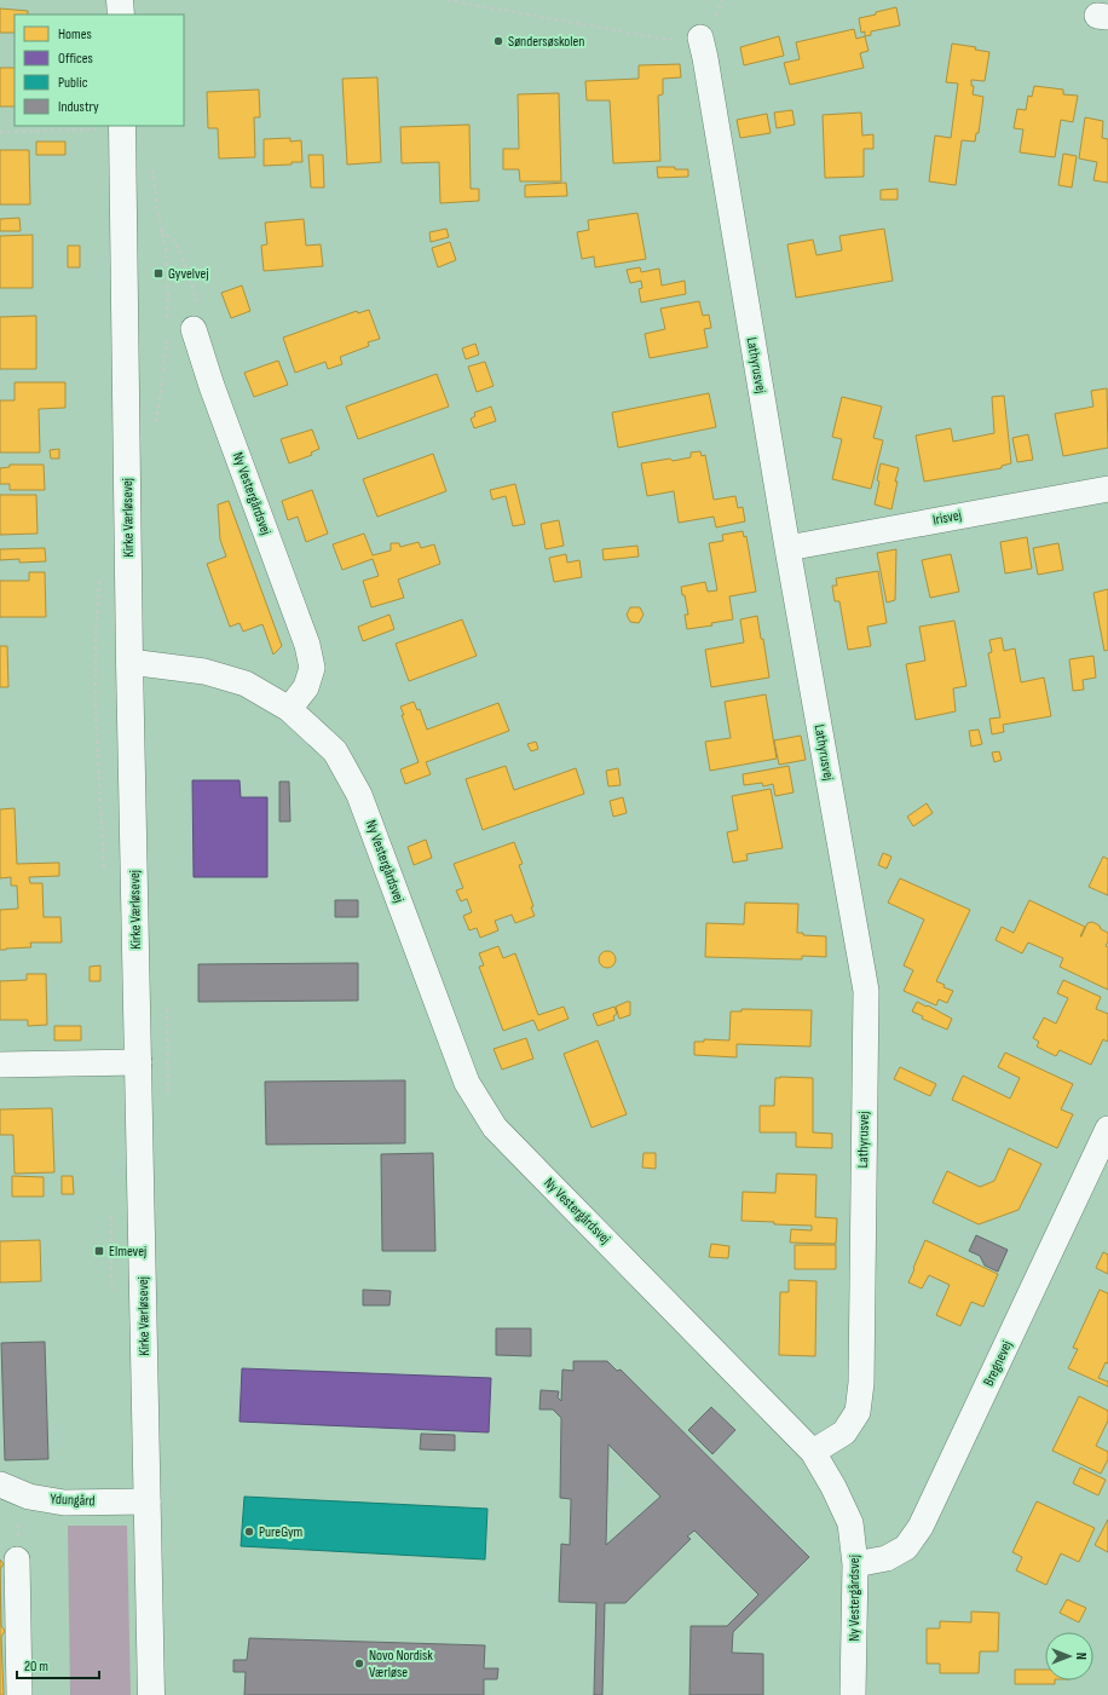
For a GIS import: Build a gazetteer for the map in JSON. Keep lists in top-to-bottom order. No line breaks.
{"streets":{"street":["Lathyrusvej","Ny Vestergårdsvej","Kirke Værløsevej","Irisvej","Bregnevej","Ydungård"]},"crossings":[["Lathyrusvej","Ny Vestergårdsvej"],["Lathyrusvej","Irisvej"],["Ny Vestergårdsvej","Kirke Værløsevej"],["Ny Vestergårdsvej","Bregnevej"],["Kirke Værløsevej","Ydungård"]],"places":{"other":["Søndersøskolen","PureGym","Novo Nordisk Værløse"],"transit":["Gyvelvej","Elmevej"]},"legend":["Homes","Offices","Public","Industry"],"scale_bar":"20 m","north":"right"}
